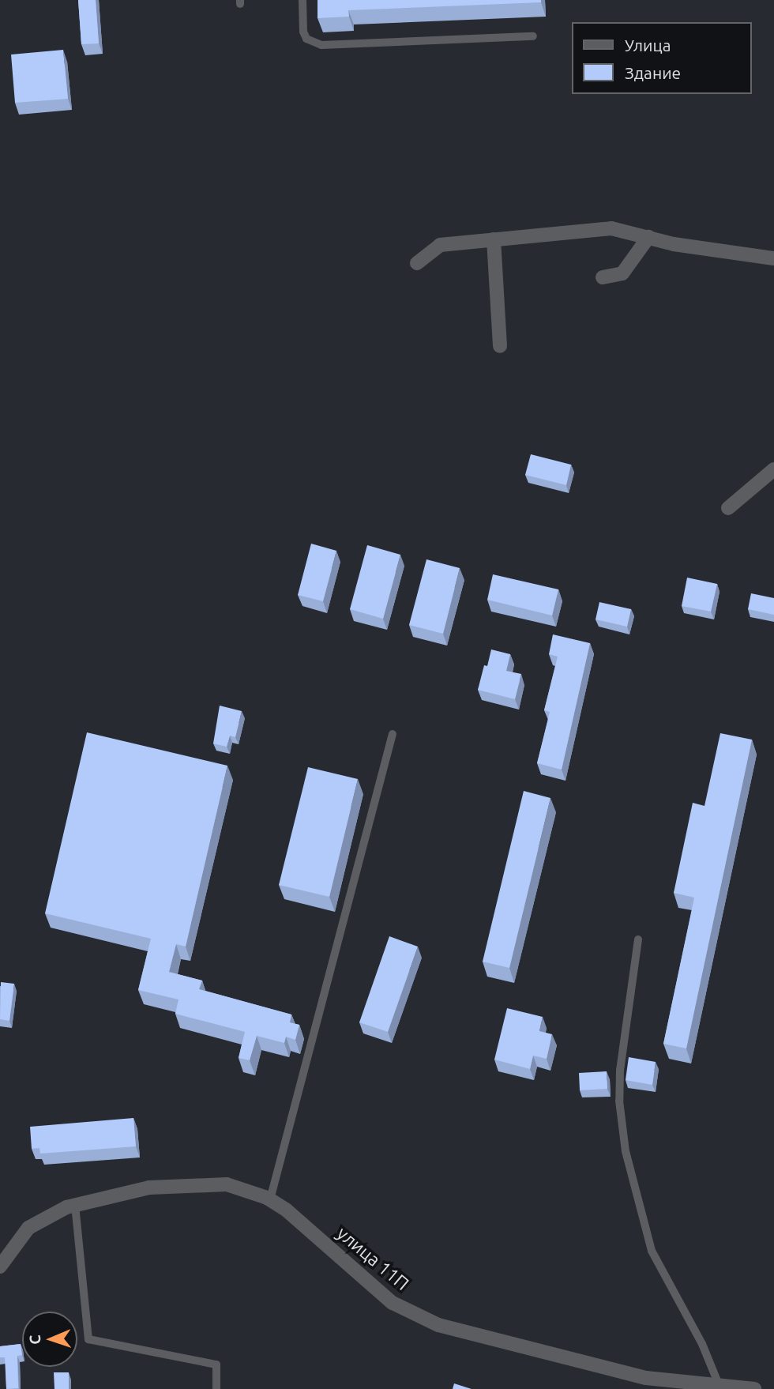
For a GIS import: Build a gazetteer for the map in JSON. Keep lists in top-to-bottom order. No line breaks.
{"streets":{"street":["улица 11П"]},"legend":["Улица","Здание"],"north":"left"}
